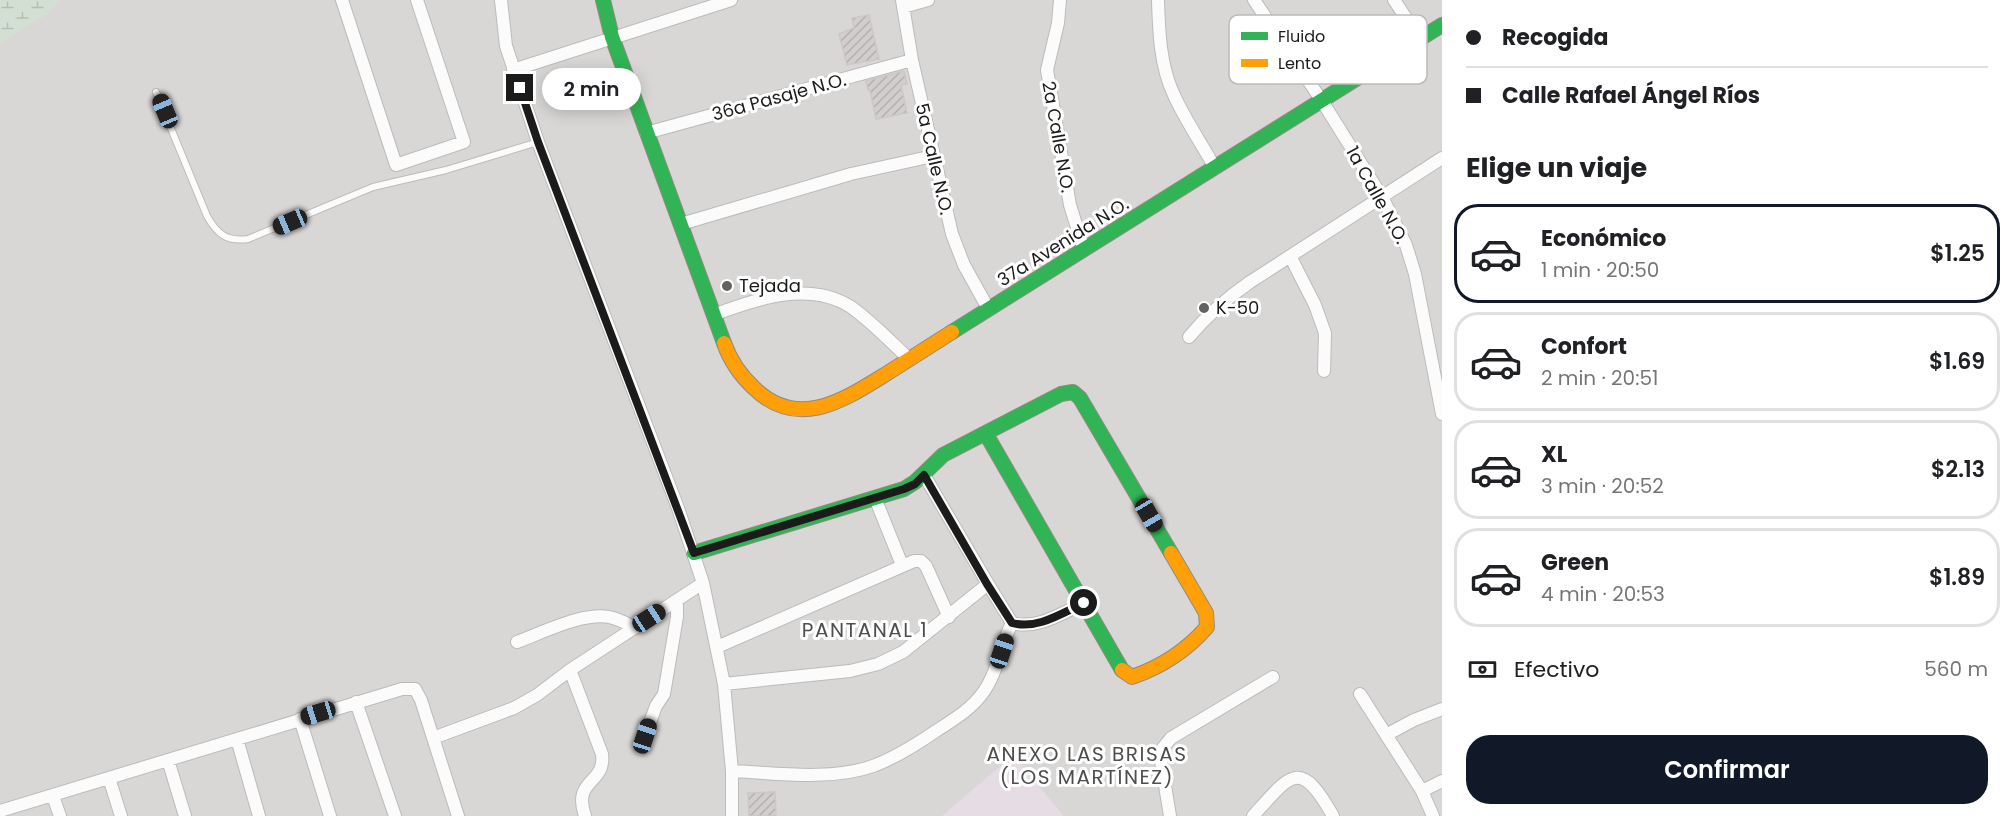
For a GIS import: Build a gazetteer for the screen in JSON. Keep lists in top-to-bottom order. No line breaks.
{"streets":{"street":["36a Pasaje N.O.","2a Calle N.O.","5a Calle N.O.","1a Calle N.O.","37a Avenida N.O."]},"crossings":[["36a Pasaje N.O.","5a Calle N.O."],["36a Pasaje N.O.","37a Avenida N.O."],["2a Calle N.O.","37a Avenida N.O."],["5a Calle N.O.","37a Avenida N.O."],["1a Calle N.O.","37a Avenida N.O."]],"districts":["PANTANAL 1","ANEXO LAS BRISAS (LOS MARTÍNEZ)"],"places":["Tejada","K-50"],"legend":["Fluido","Lento"],"page":{"banner":["Recogida","Calle Rafael Ángel Ríos"],"bubble":"2 min","heading":"Elige un viaje","list":[{"name":"Económico","note":"1 min · 20:50","value":"$1.25"},{"name":"Confort","note":"2 min · 20:51","value":"$1.69"},{"name":"XL","note":"3 min · 20:52","value":"$2.13"},{"name":"Green","note":"4 min · 20:53","value":"$1.89"}],"pay":["Efectivo","560 m"],"buttons":"Confirmar"}}
